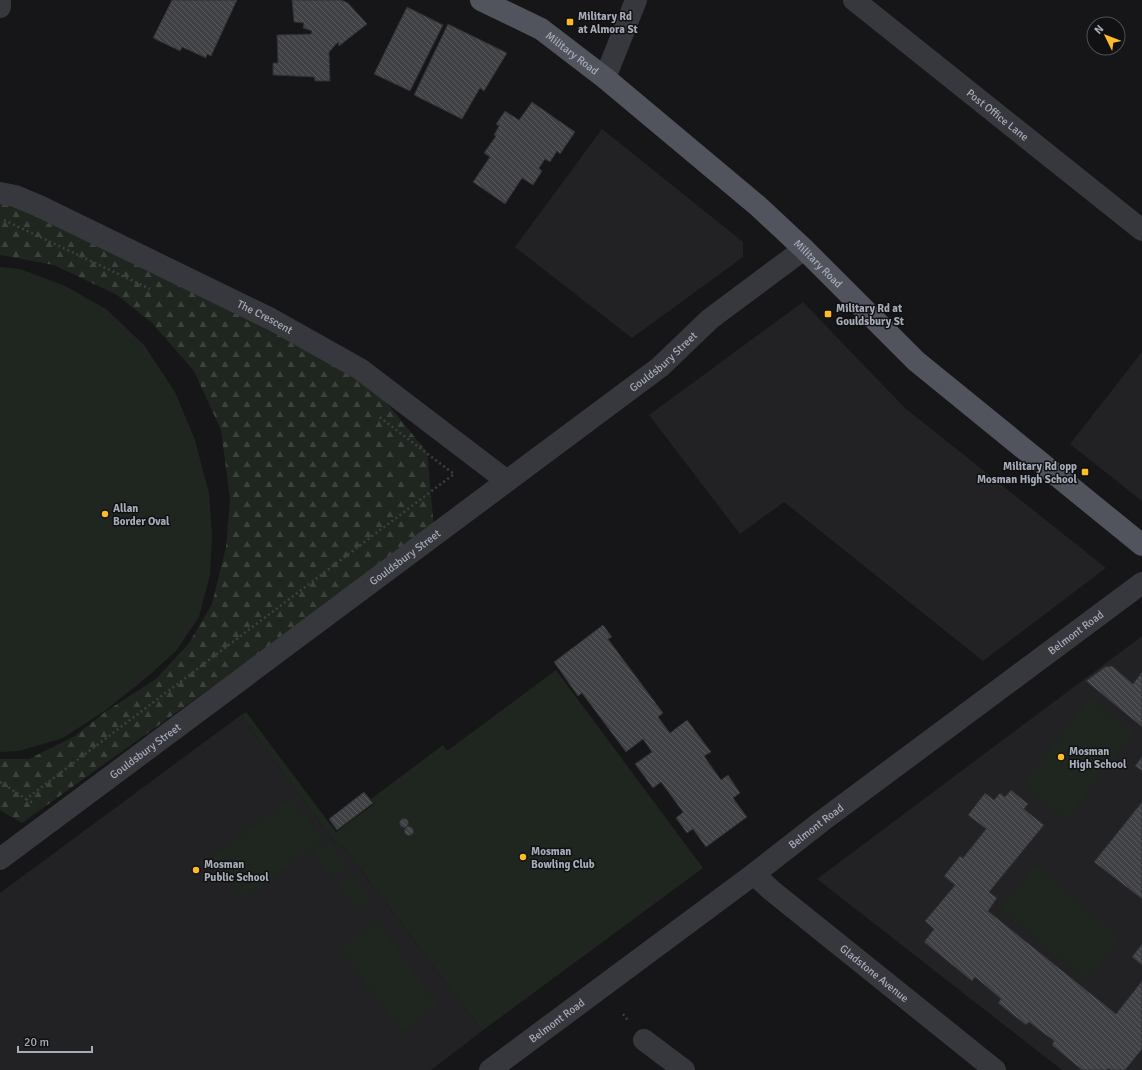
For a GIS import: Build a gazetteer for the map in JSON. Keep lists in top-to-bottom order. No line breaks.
{"streets":{"main road":["Military Road"],"street":["Post Office Lane","The Crescent","Gouldsbury Street","Belmont Road","Gladstone Avenue"]},"crossings":[["Military Road","Gouldsbury Street"],["The Crescent","Gouldsbury Street"],["Belmont Road","Gladstone Avenue"]],"places":{"transit":["Military Rd at Almora St","Military Rd at Gouldsbury St","Military Rd opp Mosman High School"],"other":["Allan Border Oval","Mosman High School","Mosman Bowling Club","Mosman Public School"]},"scale_bar":"20 m","north":"top left"}
